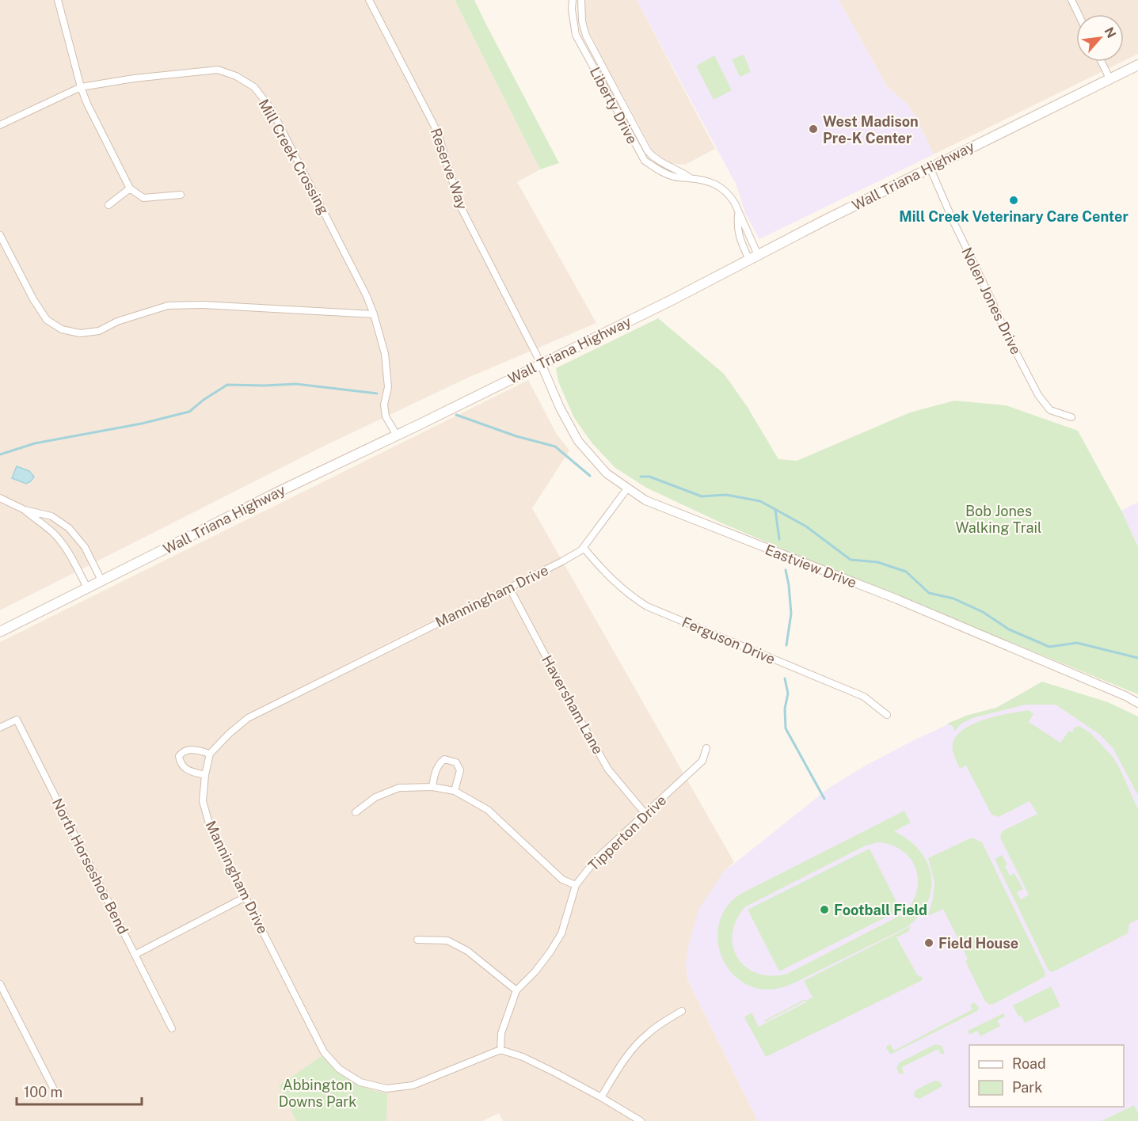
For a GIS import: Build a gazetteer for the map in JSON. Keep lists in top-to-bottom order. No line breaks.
{"streets":{"main road":["Wall Triana Highway"],"street":["Liberty Drive","Mill Creek Crossing","Reserve Way","Nolen Jones Drive","Eastview Drive","Manningham Drive","Ferguson Drive","Haversham Lane","Tipperton Drive","North Horseshoe Bend"]},"crossings":[["Liberty Drive","Wall Triana Highway"],["Mill Creek Crossing","Wall Triana Highway"],["Reserve Way","Wall Triana Highway"],["Reserve Way","Eastview Drive"],["Wall Triana Highway","Nolen Jones Drive"],["Wall Triana Highway","Eastview Drive"],["Eastview Drive","Manningham Drive"],["Manningham Drive","Ferguson Drive"],["Manningham Drive","Haversham Lane"],["Manningham Drive","Tipperton Drive"],["Haversham Lane","Tipperton Drive"]],"parks":["Bob Jones Walking Trail","Abbington Downs Park"],"places":["West Madison Pre-K Center","Mill Creek Veterinary Care Center","Football Field","Field House"],"legend":["Road","Park"],"scale_bar":"100 m","north":"top right"}
